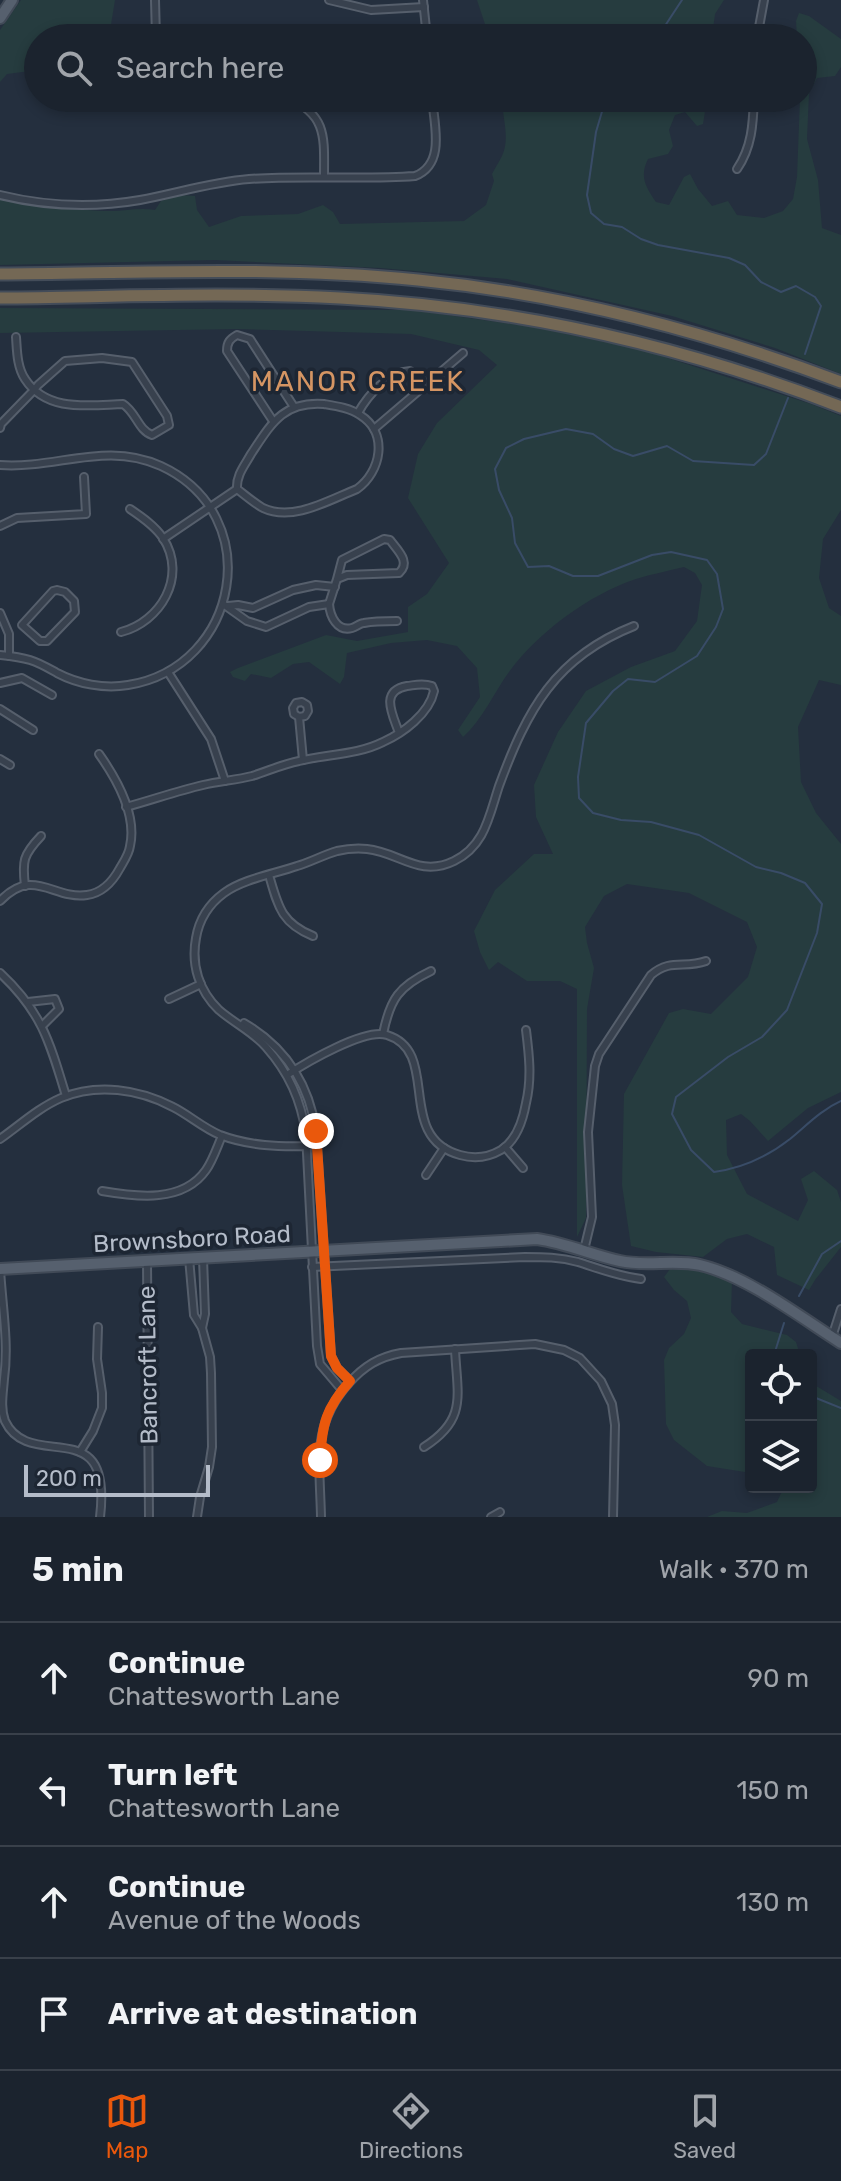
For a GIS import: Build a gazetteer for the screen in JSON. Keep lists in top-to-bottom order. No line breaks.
{"streets":{"main road":["Brownsboro Road"],"street":["Bancroft Lane"]},"crossings":[["Brownsboro Road","Bancroft Lane"]],"districts":["MANOR CREEK"],"scale_bar":"200 m","page":{"search":"Search here","scale":"200 m","heading":["5 min","Walk · 370 m"],"list":[["Continue","Chattesworth Lane","90 m"],["Turn left","Chattesworth Lane","150 m"],["Continue","Avenue of the Woods","130 m"],"Arrive at destination"],"nav":["Map","Directions","Saved"]}}
